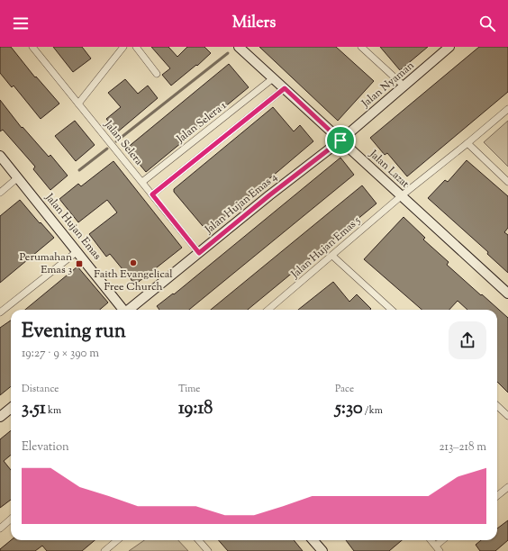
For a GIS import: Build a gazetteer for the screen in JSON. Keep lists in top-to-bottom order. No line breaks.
{"streets":{"street":["Jalan Nyaman","Jalan Selera 1","Jalan Selera","Jalan Lazat","Jalan Hujan Emas 4","Jalan Hujan Emas","Jalan Hujan Emas 5"]},"crossings":[["Jalan Nyaman","Jalan Lazat"],["Jalan Nyaman","Jalan Hujan Emas 4"],["Jalan Selera 1","Jalan Selera"],["Jalan Selera 1","Jalan Lazat"],["Jalan Selera","Jalan Hujan Emas 4"],["Jalan Lazat","Jalan Hujan Emas 4"],["Jalan Lazat","Jalan Hujan Emas 5"]],"places":{"other":["Faith Evangelical Free Church"],"transit":["Perumahan Emas 3"]},"page":{"header":"Milers","heading":["Evening run","19:27 · 9 × 390 m"],"stats":[["Distance","3.51 km"],["Time","19:18"],["Pace","5:30 /km"]],"chart":["Elevation","213–218 m"]}}
